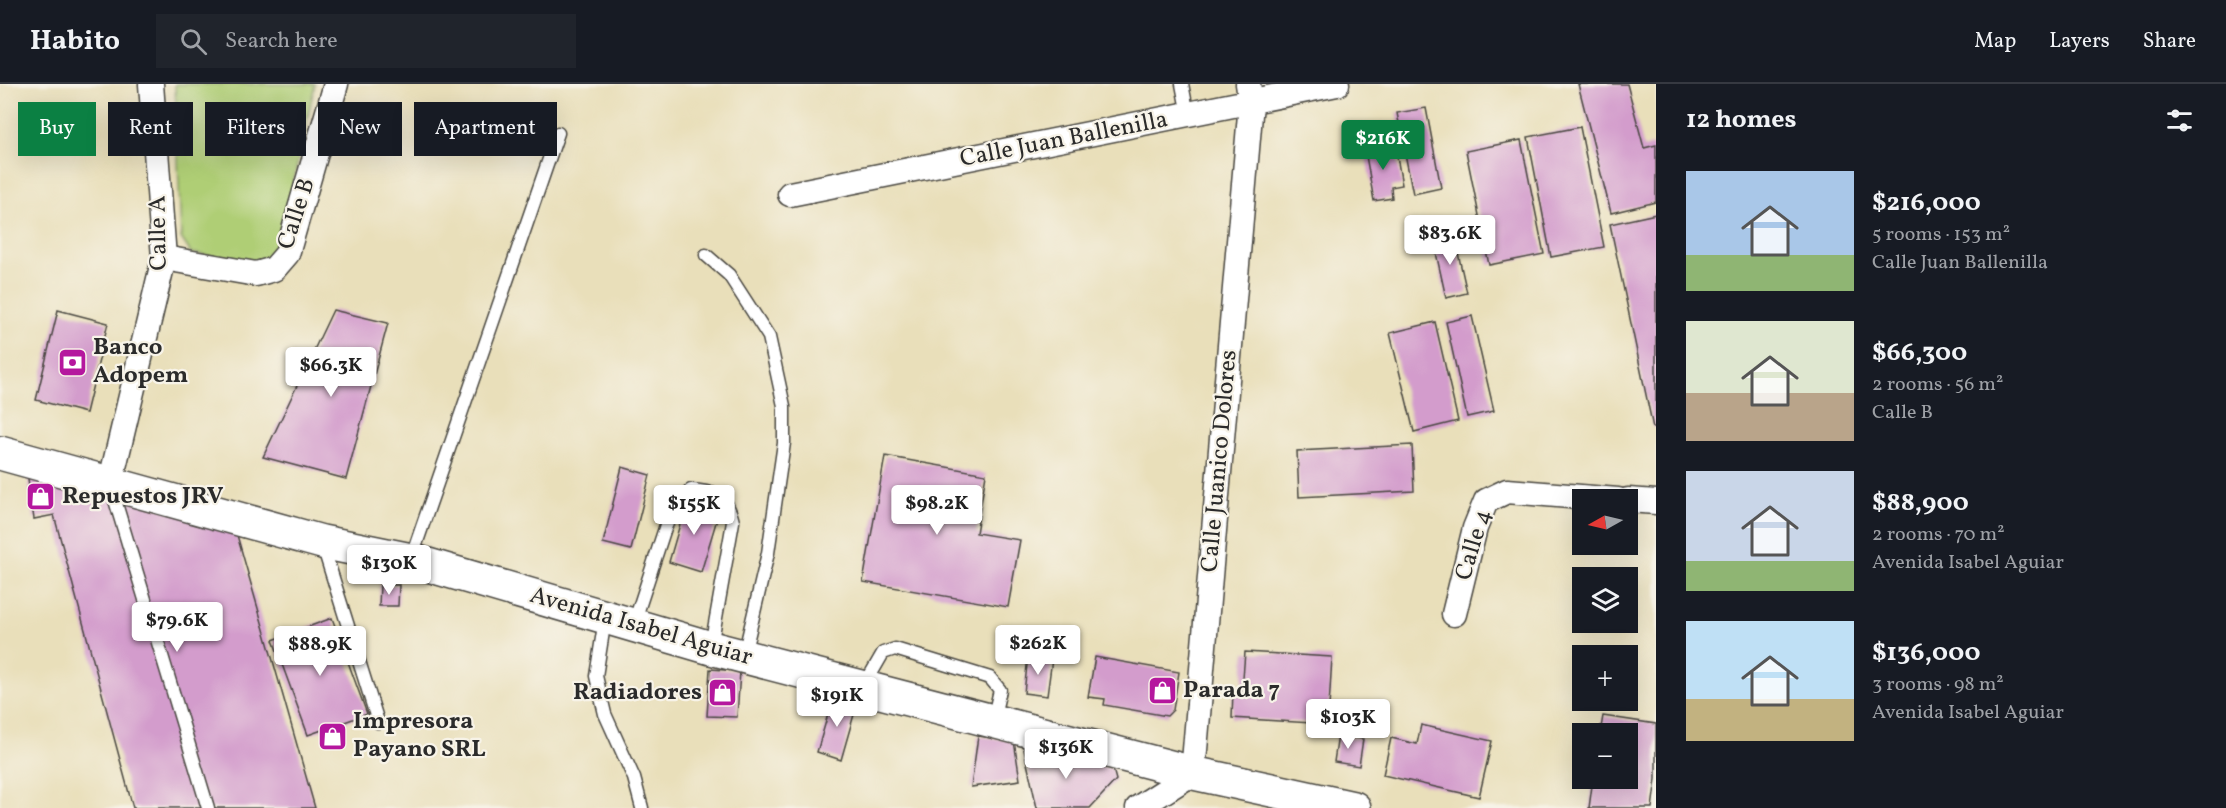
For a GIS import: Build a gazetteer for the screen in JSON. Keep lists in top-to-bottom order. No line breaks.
{"streets":{"main road":["Avenida Isabel Aguiar"],"street":["Calle Juan Ballenilla","Calle B","Calle A","Calle Juanico Dolores","Calle 4"]},"crossings":[["Calle Juan Ballenilla","Calle Juanico Dolores"],["Calle B","Calle A"],["Calle A","Avenida Isabel Aguiar"],["Calle Juanico Dolores","Avenida Isabel Aguiar"]],"places":{"bank":["Banco Adopem"],"shop":["Repuestos JRV","Parada 7","Radiadores","Impresora Payano SRL"]},"north":"left","page":{"header":"Habito","search":"Search here","nav":["Map","Layers","Share"],"heading":"12 homes","chip":["Buy","Rent","Filters","New","Apartment"],"price":["$216K","$83.6K","$66.3K","$155K","$98.2K","$130K","$79.6K","$262K","$88.9K","$191K","$103K","$136K"],"list":[{"name":"$216,000","note":"5 rooms · 153 m² · Calle Juan Ballenilla"},{"name":"$66,300","note":"2 rooms · 56 m² · Calle B"},{"name":"$88,900","note":"2 rooms · 70 m² · Avenida Isabel Aguiar"},{"name":"$136,000","note":"3 rooms · 98 m² · Avenida Isabel Aguiar"}],"map_buttons":["+","−"]}}
